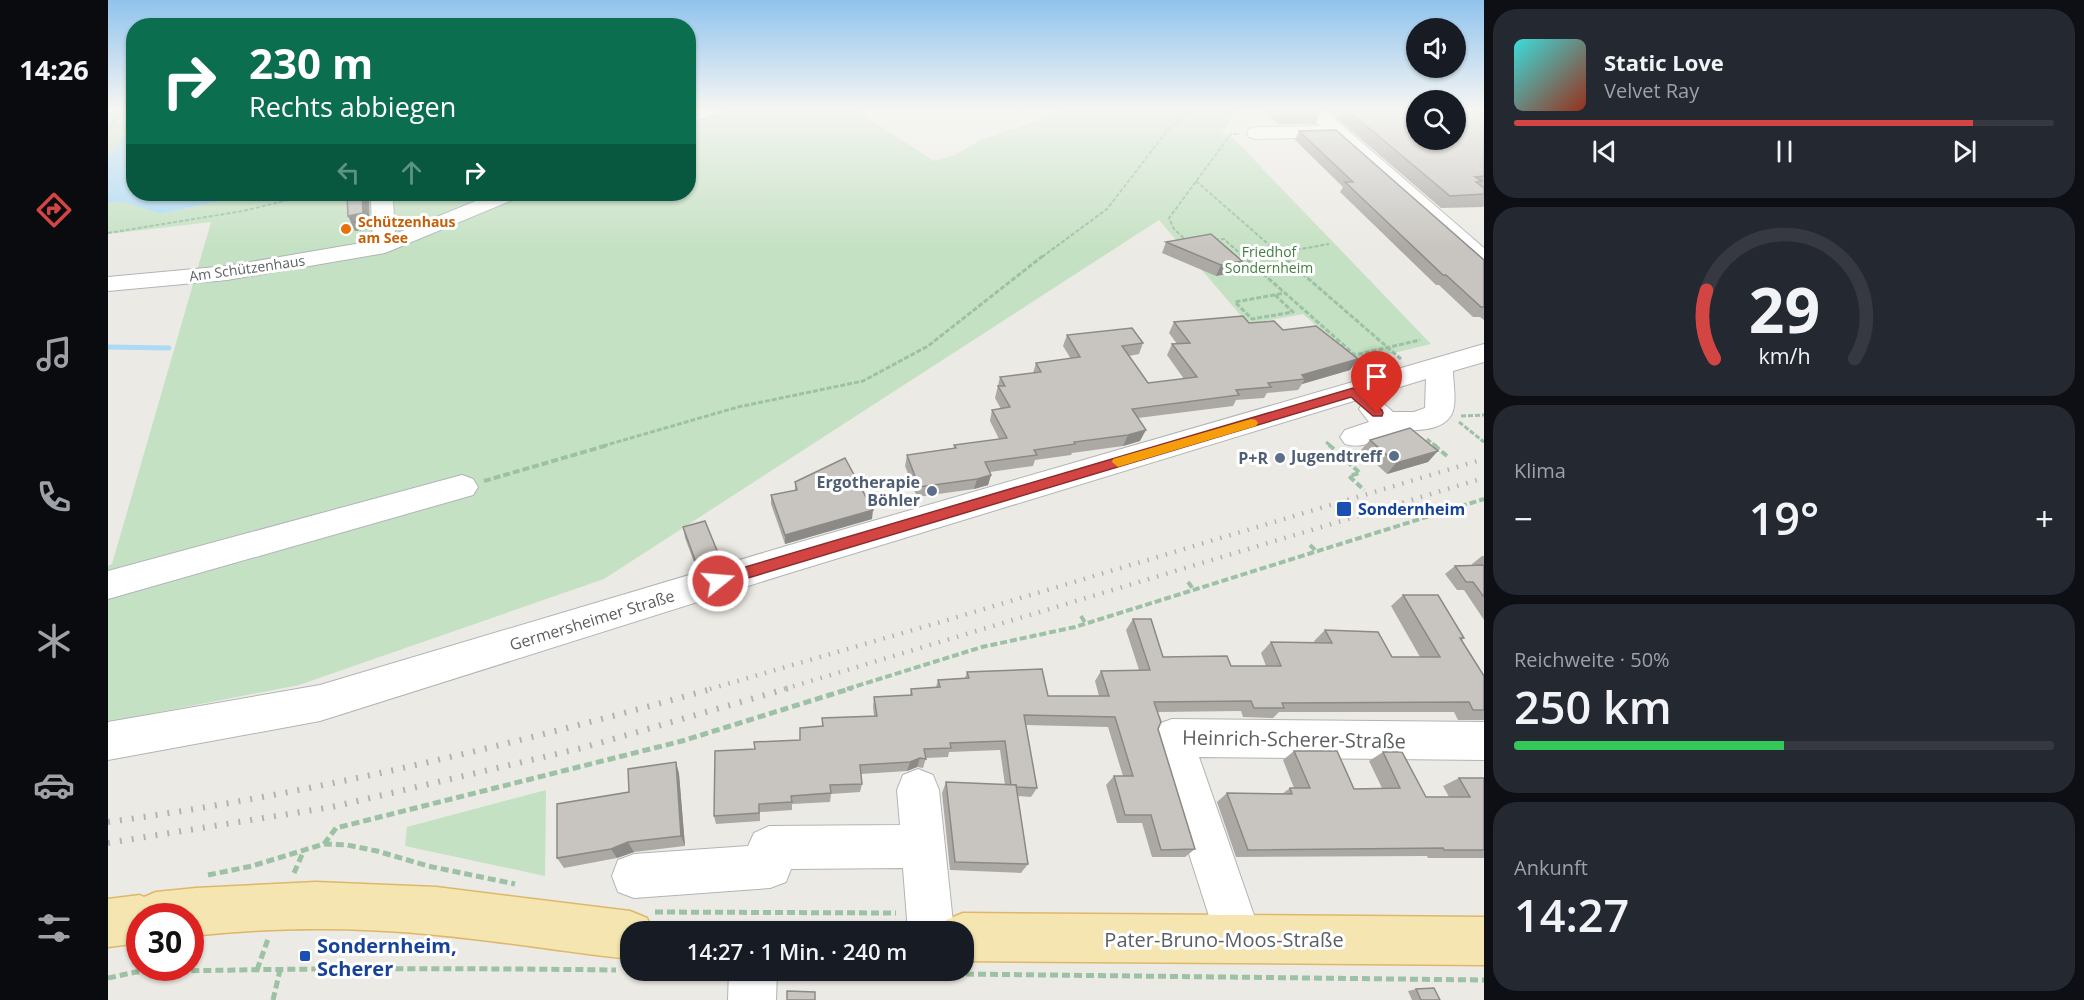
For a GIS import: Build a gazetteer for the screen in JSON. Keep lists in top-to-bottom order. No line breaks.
{"streets":{"main road":["Pater-Bruno-Moos-Straße"],"street":["Am Schützenhaus","Germersheimer Straße","Heinrich-Scherer-Straße"]},"crossings":[["Heinrich-Scherer-Straße","Pater-Bruno-Moos-Straße"]],"parks":["Friedhof Sondernheim"],"places":{"other":["Schützenhaus am See","Jugendtreff","P+R","Ergotherapie Böhler"],"transit":["Sondernheim","Sondernheim, Scherer"]},"page":{"tabs":"14:26","turn":["230 m","Rechts abbiegen"],"song":["Static Love","Velvet Ray"],"tile":["Klima",["Reichweite · 50%","250 km"],["Ankunft","14:27"]],"heat":["−","19°","+"],"limit":"30","trip":"14:27 · 1 Min. · 240 m","gauge":["29","km/h"]}}
